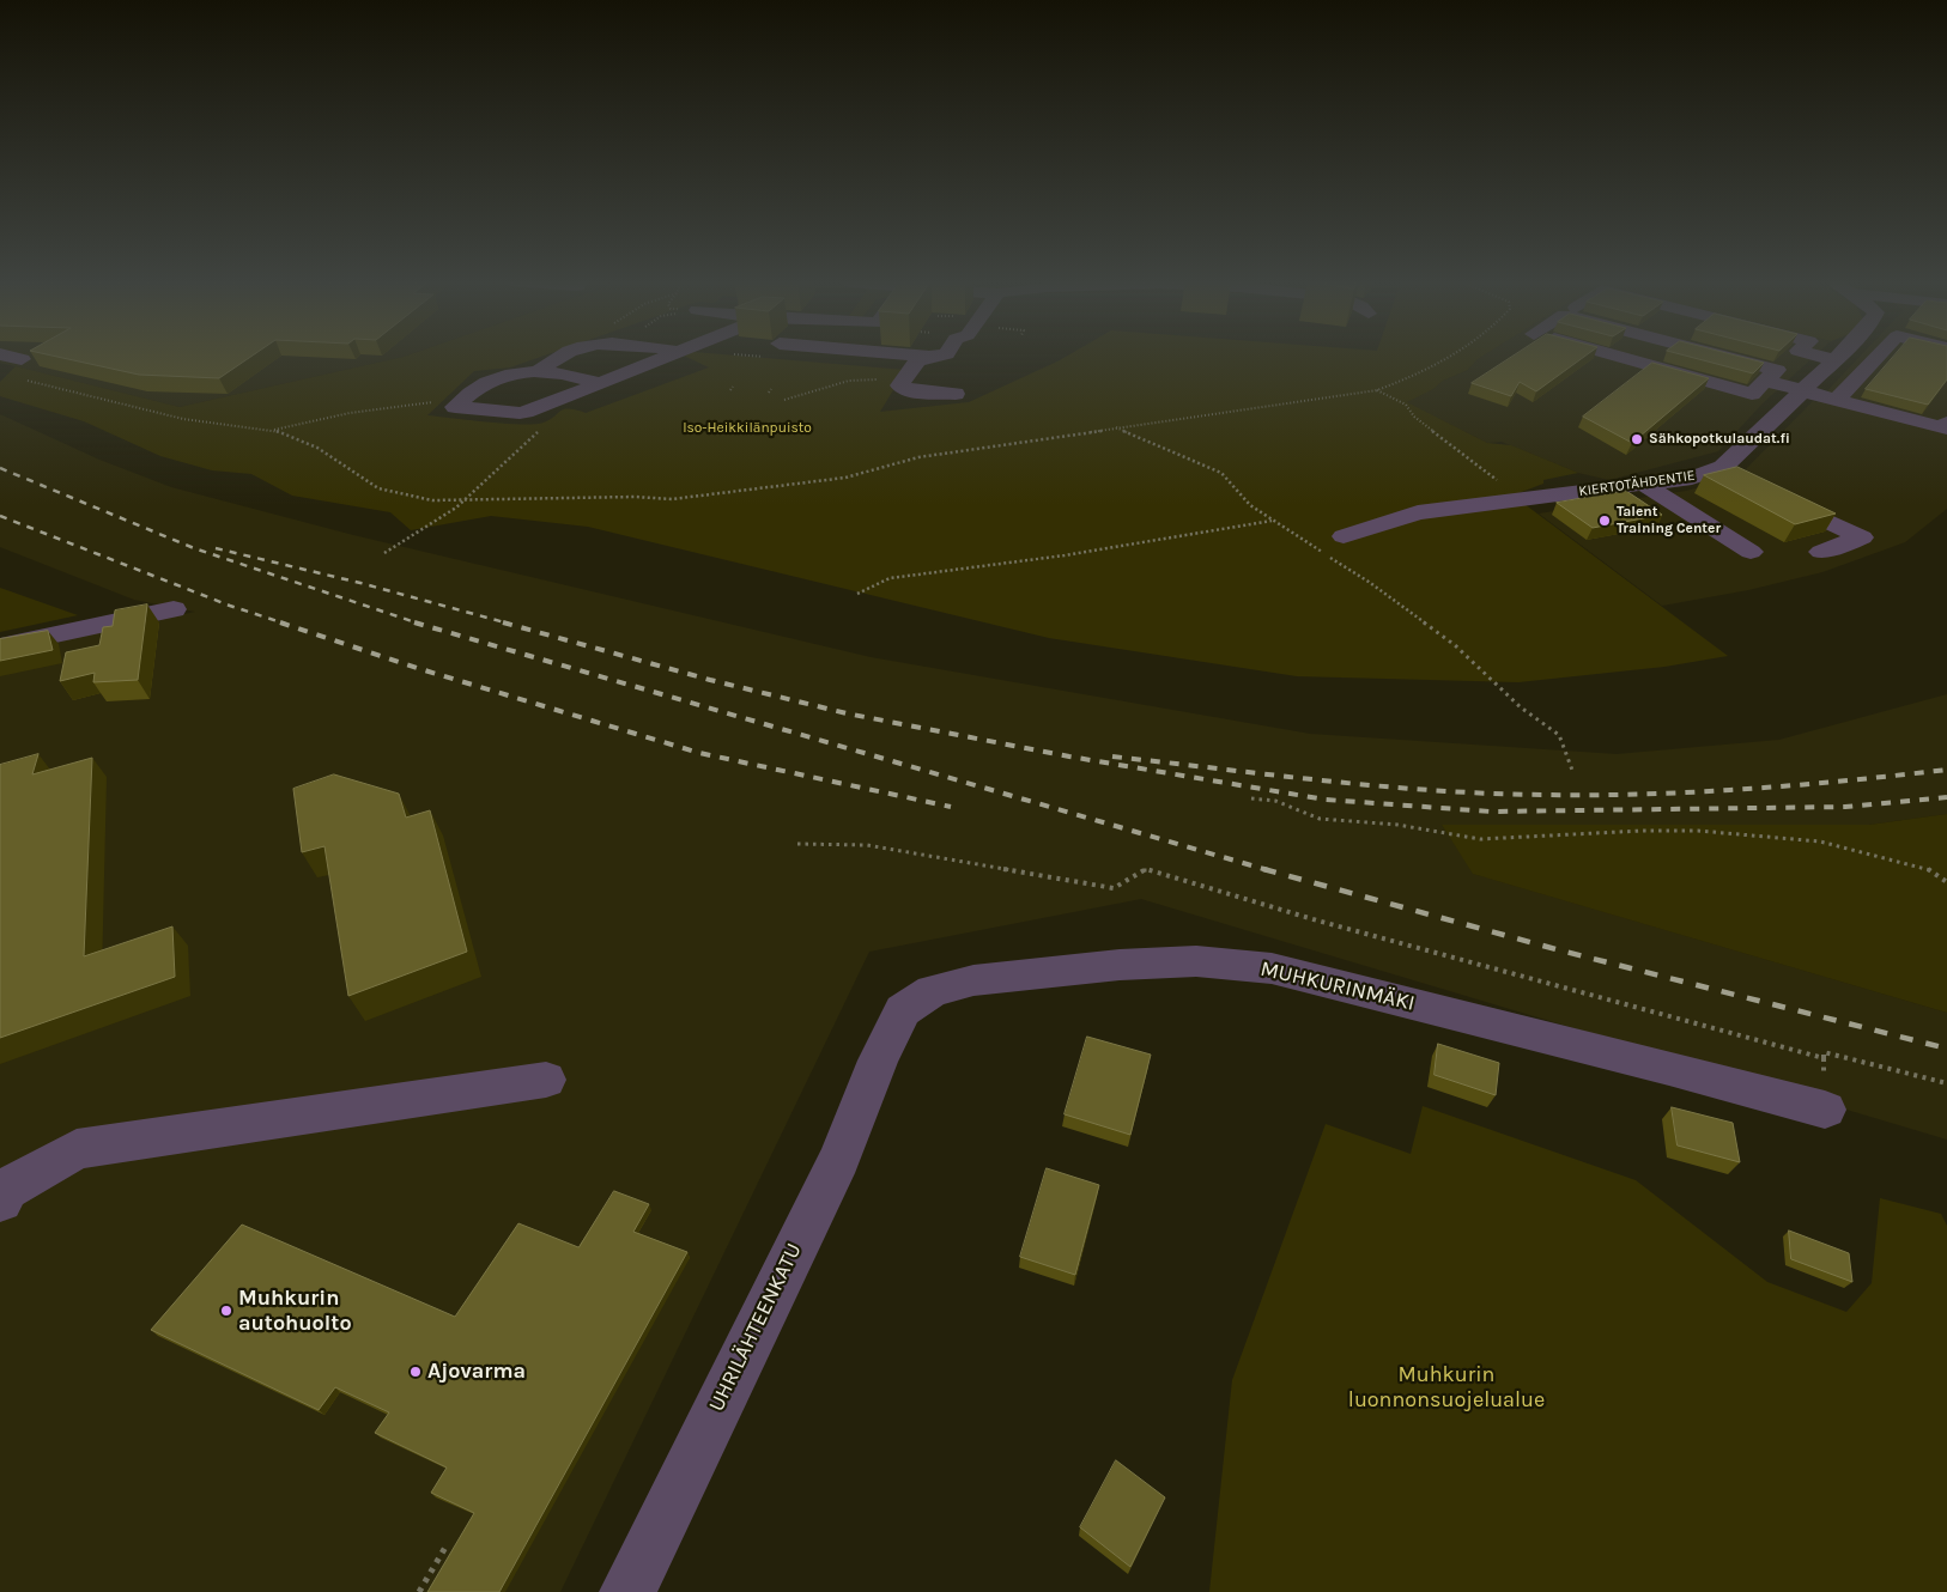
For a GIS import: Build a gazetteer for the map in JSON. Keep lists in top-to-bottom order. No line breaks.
{"streets":{"street":["KIERTOTÄHDENTIE","MUHKURINMÄKI","UHRILÄHTEENKATU"]},"crossings":[["MUHKURINMÄKI","UHRILÄHTEENKATU"]],"parks":["Iso-Heikkilänpuisto","Muhkurin luonnonsuojelualue"],"places":["Sähkopotkulaudat.fi","Talent Training Center","Muhkurin autohuolto","Ajovarma"]}
